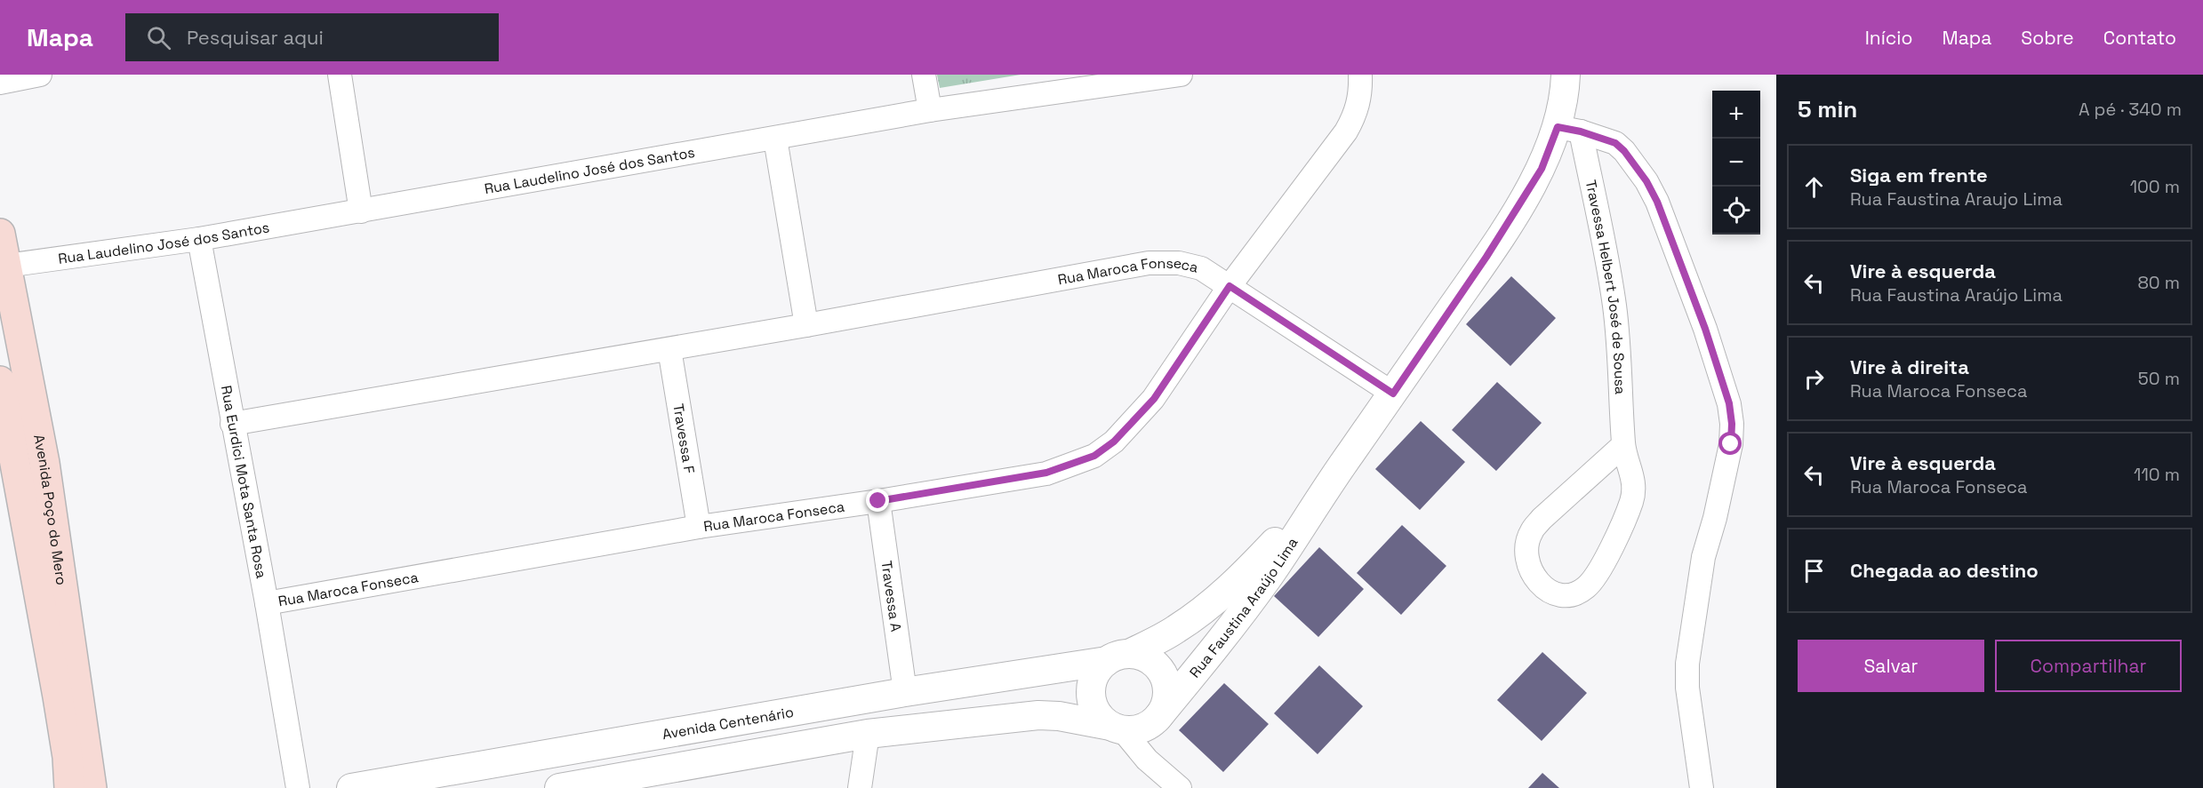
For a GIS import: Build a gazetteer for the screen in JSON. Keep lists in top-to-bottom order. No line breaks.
{"streets":{"main road":["Avenida Poço do Mero"],"street":["Rua Laudelino José dos Santos","Rua Maroca Fonseca","Travessa Helbert José de Sousa","Travessa F","Rua Eurdici Mota Santa Rosa","Travessa A","Rua Faustina Araújo Lima","Avenida Centenário"]},"crossings":[["Rua Laudelino José dos Santos","Rua Eurdici Mota Santa Rosa"],["Rua Laudelino José dos Santos","Avenida Poço do Mero"],["Rua Maroca Fonseca","Travessa F"],["Rua Maroca Fonseca","Rua Eurdici Mota Santa Rosa"],["Rua Maroca Fonseca","Travessa A"],["Rua Maroca Fonseca","Rua Faustina Araújo Lima"],["Travessa Helbert José de Sousa","Rua Faustina Araújo Lima"],["Travessa A","Avenida Centenário"],["Rua Faustina Araújo Lima","Avenida Centenário"]],"page":{"header":"Mapa","search":"Pesquisar aqui","nav":["Início","Mapa","Sobre","Contato"],"heading":["5 min","A pé · 340 m"],"map_buttons":["+","−"],"list":[["Siga em frente","Rua Faustina Araujo Lima","100 m"],["Vire à esquerda","Rua Faustina Araújo Lima","80 m"],["Vire à direita","Rua Maroca Fonseca","50 m"],["Vire à esquerda","Rua Maroca Fonseca","110 m"],"Chegada ao destino"],"buttons":["Salvar","Compartilhar"]}}
